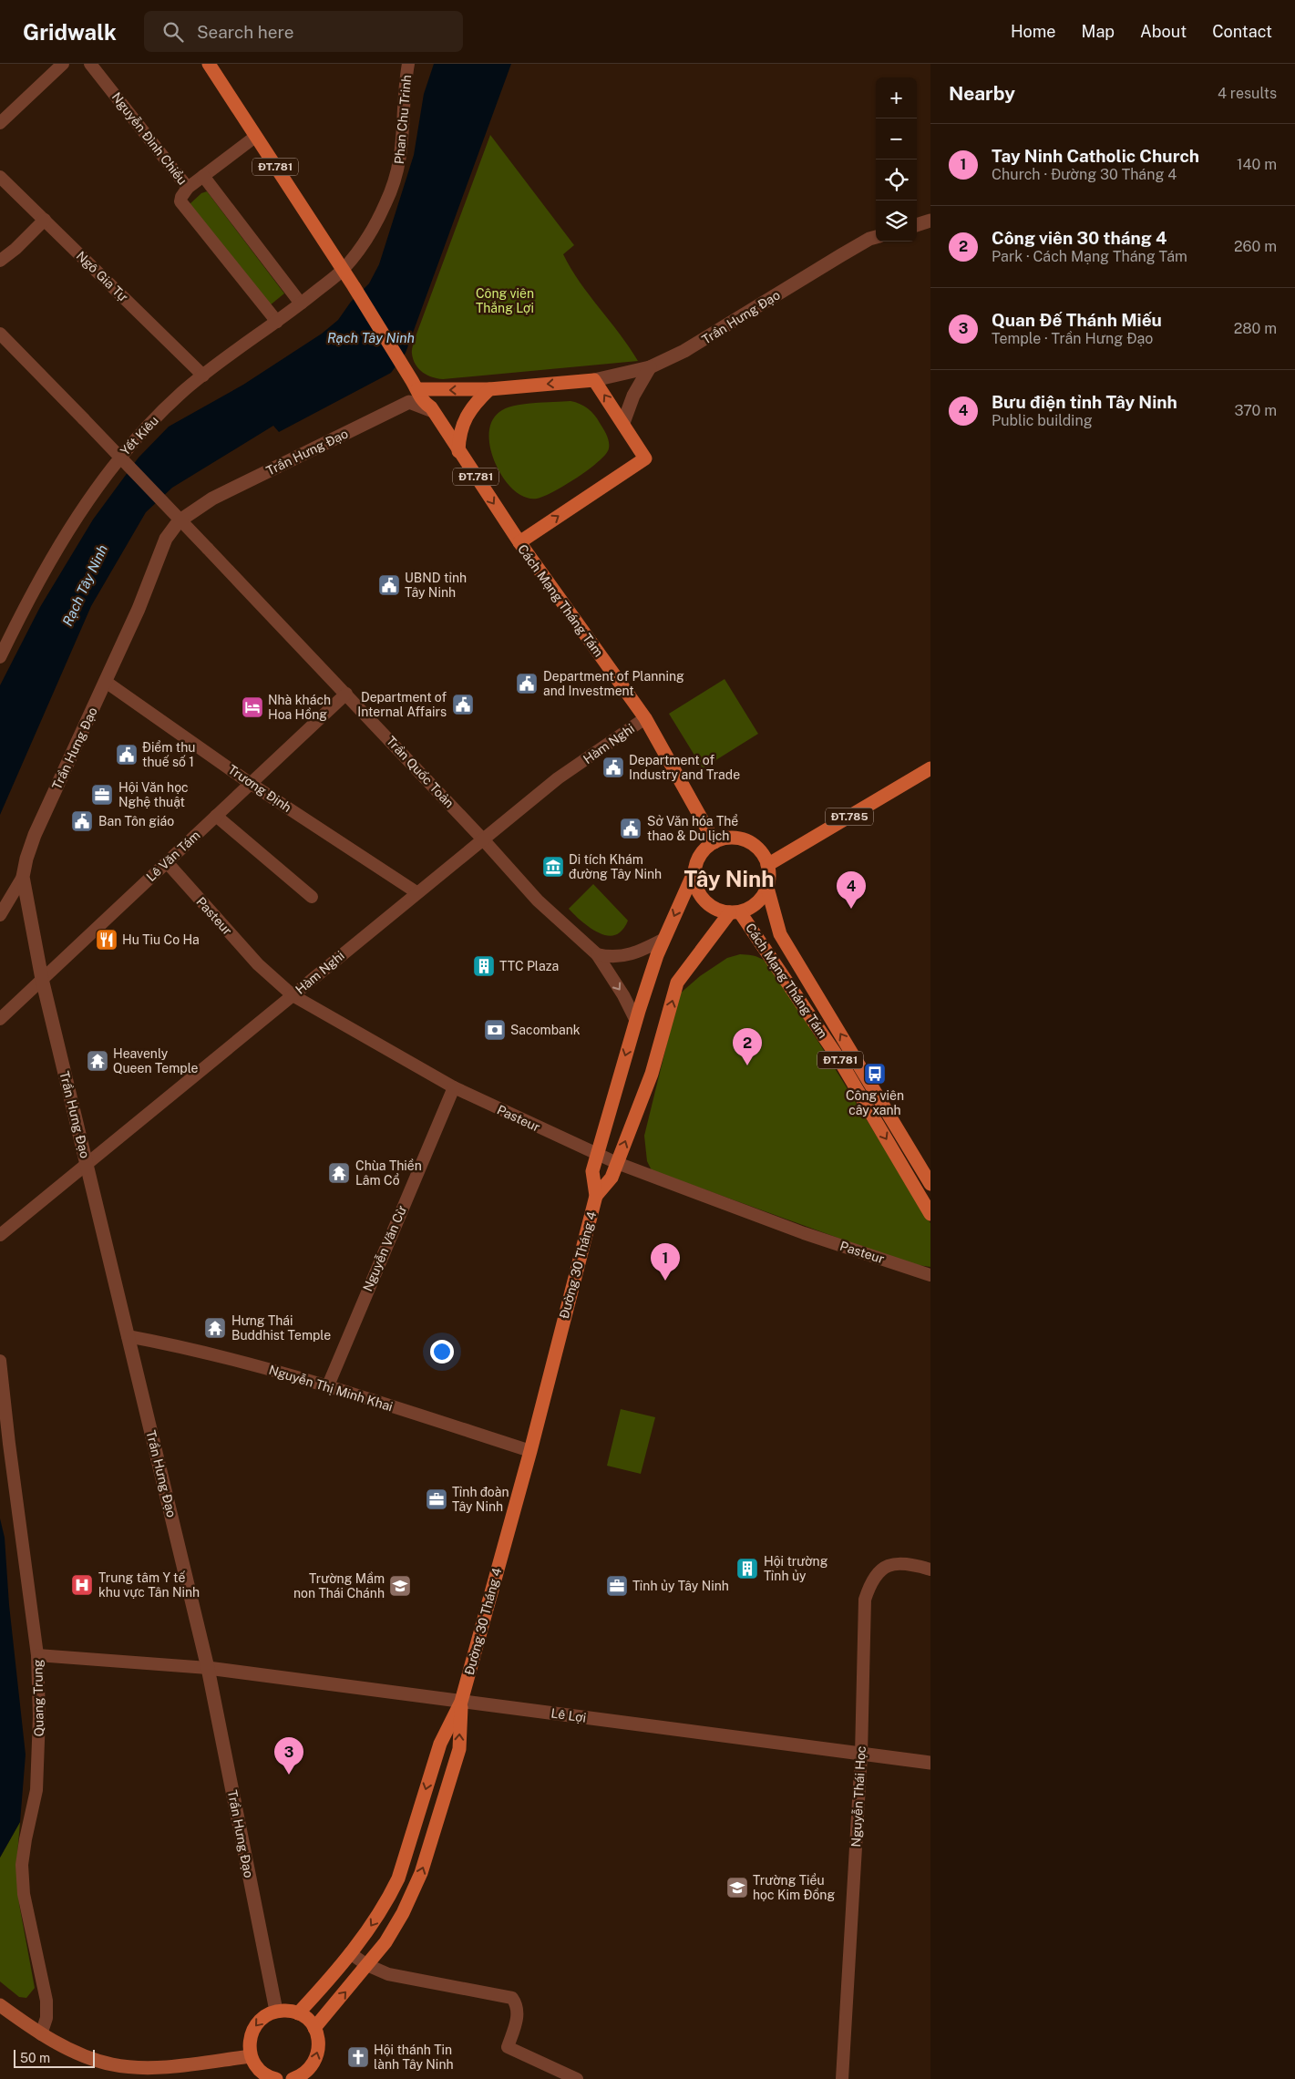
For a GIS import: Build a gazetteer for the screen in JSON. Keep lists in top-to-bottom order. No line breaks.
{"streets":{"main road":["ĐT.781","Trần Hưng Đạo","Cách Mạng Tháng Tám","ĐT.785","Đường 30 Tháng 4"],"street":["Phan Chu Trinh","Nguyễn Đình Chiểu","Ngô Gia Tự","Yết Kiêu","Hàm Nghi","Trần Quốc Toản","Trương Định","Lê Văn Tám","Pasteur","Nguyễn Văn Cừ","Nguyễn Thị Minh Khai","Quang Trung","Lê Lợi","Nguyễn Thái Học"]},"crossings":[["Phan Chu Trinh","ĐT.781"],["Phan Chu Trinh","Yết Kiêu"],["Nguyễn Đình Chiểu","Yết Kiêu"],["ĐT.781","Trần Hưng Đạo"],["ĐT.781","Yết Kiêu"],["ĐT.781","Cách Mạng Tháng Tám"],["Ngô Gia Tự","Yết Kiêu"],["Trần Hưng Đạo","Cách Mạng Tháng Tám"],["Trần Hưng Đạo","Hàm Nghi"],["Trần Hưng Đạo","Trương Định"],["Trần Hưng Đạo","Lê Văn Tám"],["Trần Hưng Đạo","Nguyễn Thị Minh Khai"],["Trần Hưng Đạo","Lê Lợi"],["Cách Mạng Tháng Tám","Hàm Nghi"],["Cách Mạng Tháng Tám","ĐT.785"],["Cách Mạng Tháng Tám","Đường 30 Tháng 4"],["Hàm Nghi","Trần Quốc Toản"],["Hàm Nghi","Trương Định"],["Hàm Nghi","Pasteur"],["Trần Quốc Toản","Lê Văn Tám"],["Trần Quốc Toản","Đường 30 Tháng 4"],["Trương Định","Lê Văn Tám"],["ĐT.785","Đường 30 Tháng 4"],["Lê Văn Tám","Pasteur"],["Pasteur","Nguyễn Văn Cừ"],["Pasteur","Đường 30 Tháng 4"],["Nguyễn Văn Cừ","Nguyễn Thị Minh Khai"],["Đường 30 Tháng 4","Nguyễn Thị Minh Khai"],["Đường 30 Tháng 4","Lê Lợi"],["Lê Lợi","Nguyễn Thái Học"]],"districts":["Tây Ninh"],"water":["Rạch Tây Ninh"],"parks":["Công viên Thắng Lợi"],"places":{"public building":["UBND tỉnh Tây Ninh","Department of Planning and Investment","Department of Internal Affairs","Điểm thu thuế số 1","Department of Industry and Trade","Ban Tôn giáo","Sở Văn hóa Thể thao & Du lịch"],"hotel":["Nhà khách Hoa Hồng"],"office":["Hội Văn học Nghệ thuật","Tỉnh đoàn Tây Ninh","Tỉnh ủy Tây Ninh"],"museum":["Di tích Khám đường Tây Ninh"],"restaurant":["Hu Tiu Co Ha"],"building":["TTC Plaza","Hội trường Tỉnh ủy"],"bank":["Sacombank"],"temple":["Heavenly Queen Temple","Chùa Thiền Lâm Cổ","Hưng Thái Buddhist Temple"],"bus stop":["Công viên cây xanh"],"hospital":["Trung tâm Y tế khu vực Tân Ninh"],"school or university":["Trường Mầm non Thái Chánh","Trường Tiểu học Kim Đồng"],"church":["Hội thánh Tin lành Tây Ninh"]},"scale_bar":"50 m","page":{"header":"Gridwalk","search":"Search here","nav":["Home","Map","About","Contact"],"heading":["Nearby","4 results"],"map_buttons":["+","−"],"list":[{"mark":"1","name":"Tay Ninh Catholic Church","note":"Church · Đường 30 Tháng 4","value":"140 m"},{"mark":"2","name":"Công viên 30 tháng 4","note":"Park · Cách Mạng Tháng Tám","value":"260 m"},{"mark":"3","name":"Quan Đế Thánh Miếu","note":"Temple · Trần Hưng Đạo","value":"280 m"},{"mark":"4","name":"Bưu điện tỉnh Tây Ninh","note":"Public building","value":"370 m"}],"pins":["4","2","1","3"],"scale":"50 m"}}
